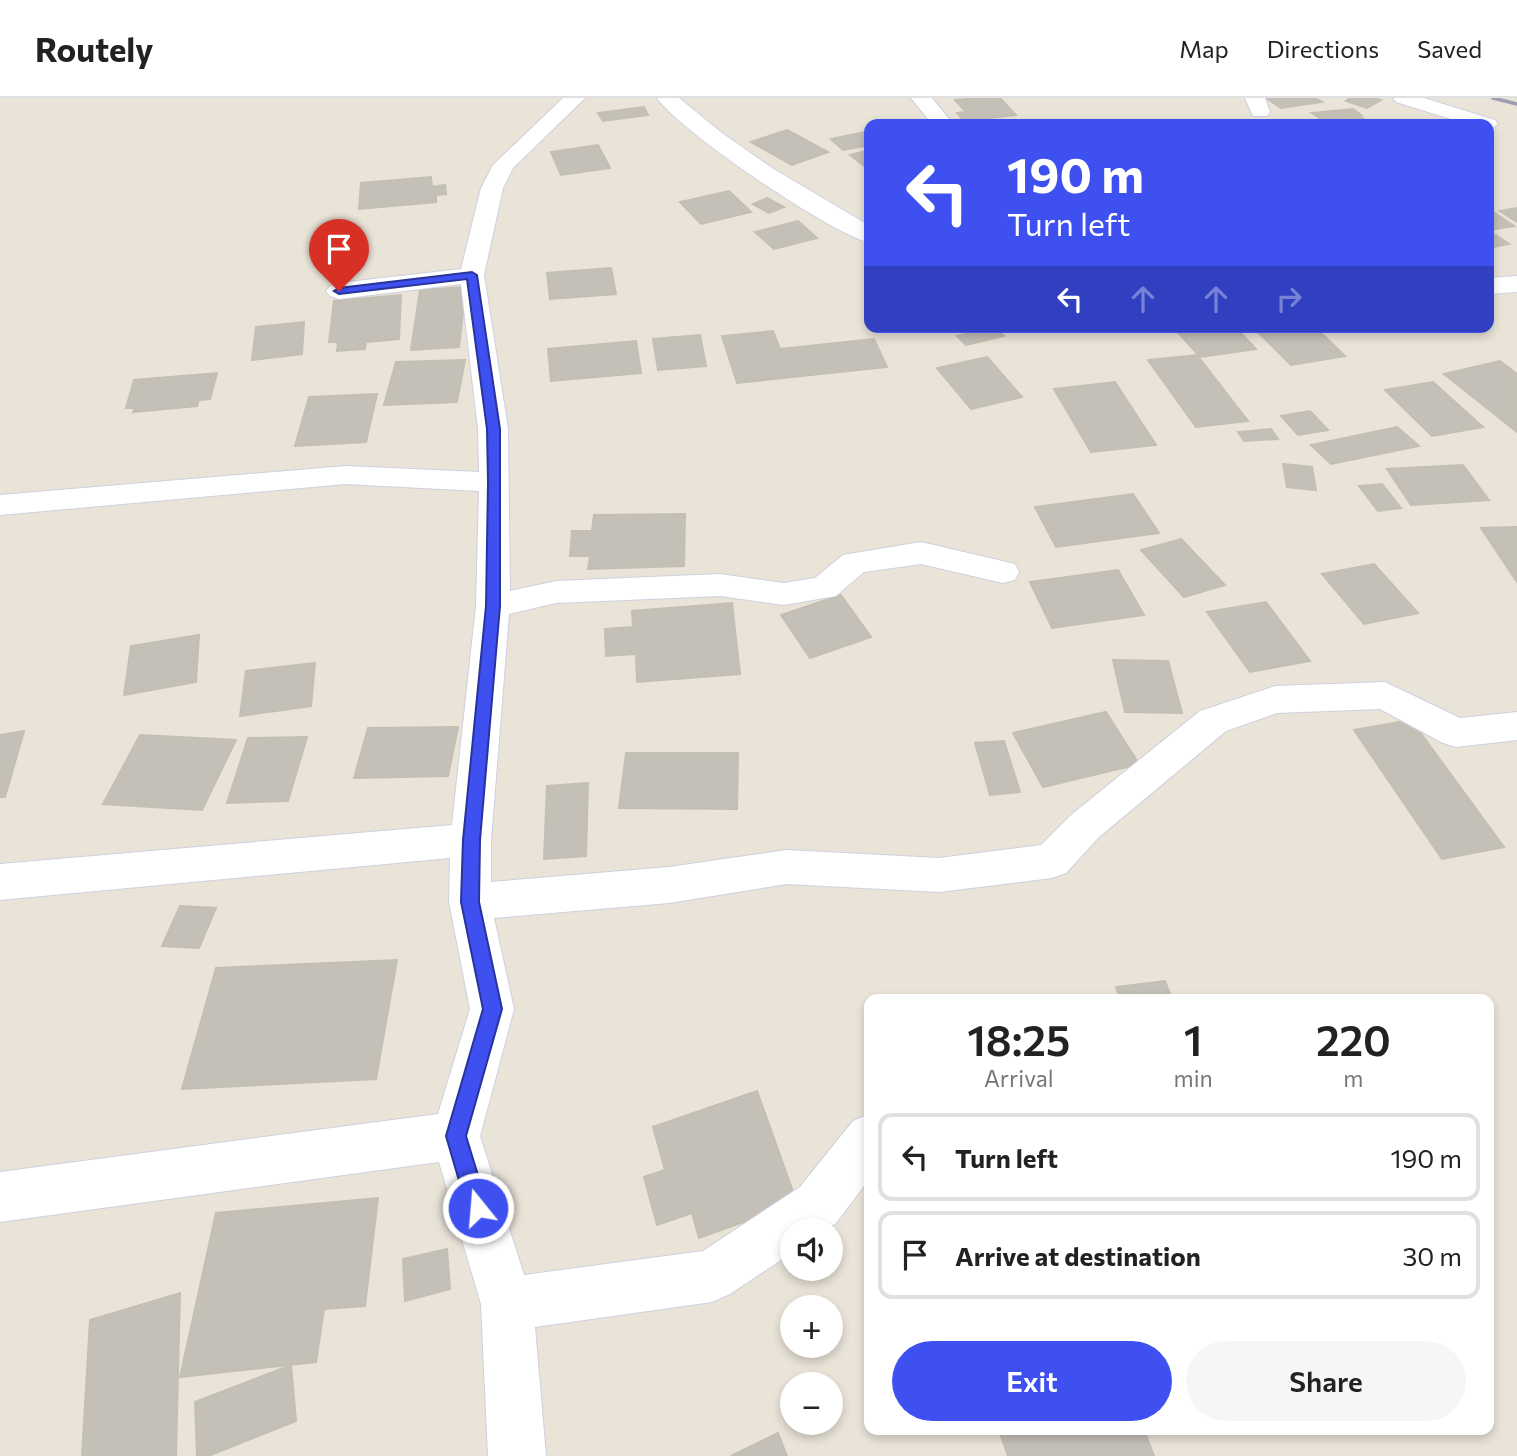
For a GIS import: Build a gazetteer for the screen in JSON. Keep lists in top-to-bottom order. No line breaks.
{"page":{"header":"Routely","nav":["Map","Directions","Saved"],"turn":["190 m","Turn left"],"eta":["18:25","Arrival","1","min","220","m"],"list":[{"name":"Turn left","value":"190 m"},{"name":"Arrive at destination","value":"30 m"}],"map_buttons":["+","−"],"buttons":["Exit","Share"]}}
